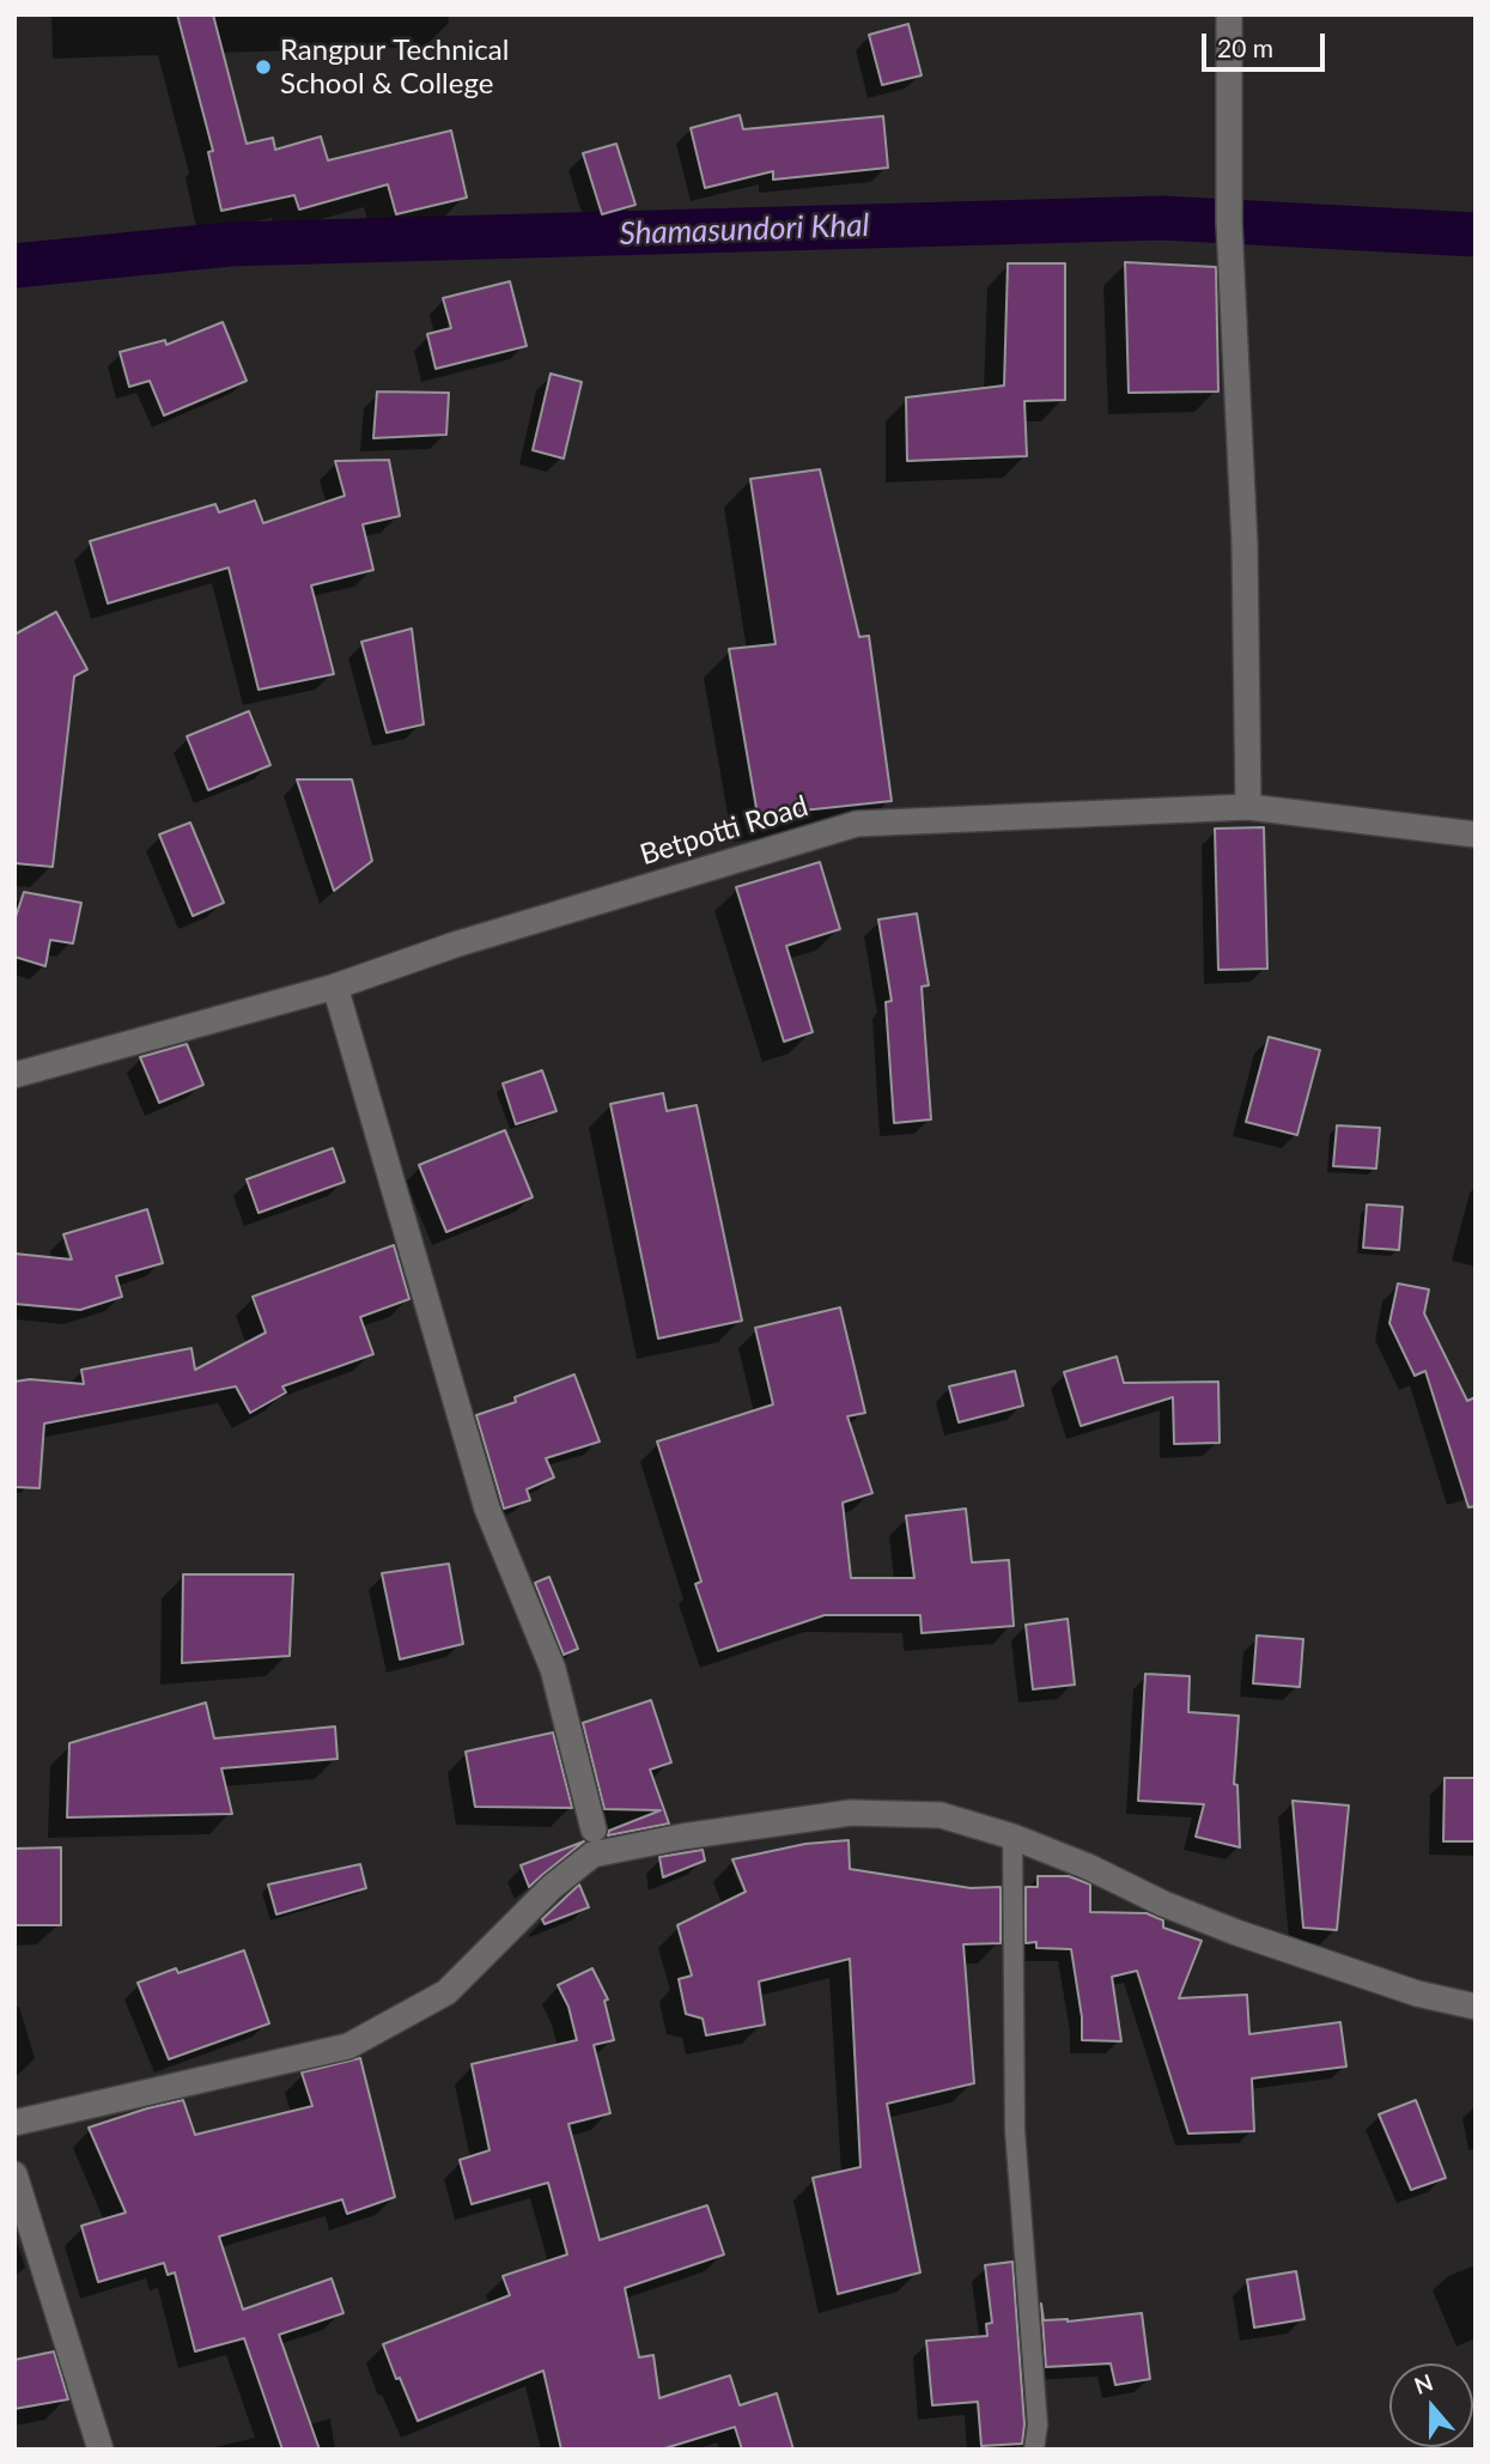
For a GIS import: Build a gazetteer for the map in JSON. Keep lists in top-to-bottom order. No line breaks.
{"streets":{"street":["Betpotti Road"]},"water":["Shamasundori Khal"],"places":["Rangpur Technical School & College"],"scale_bar":"20 m","north":"top"}
